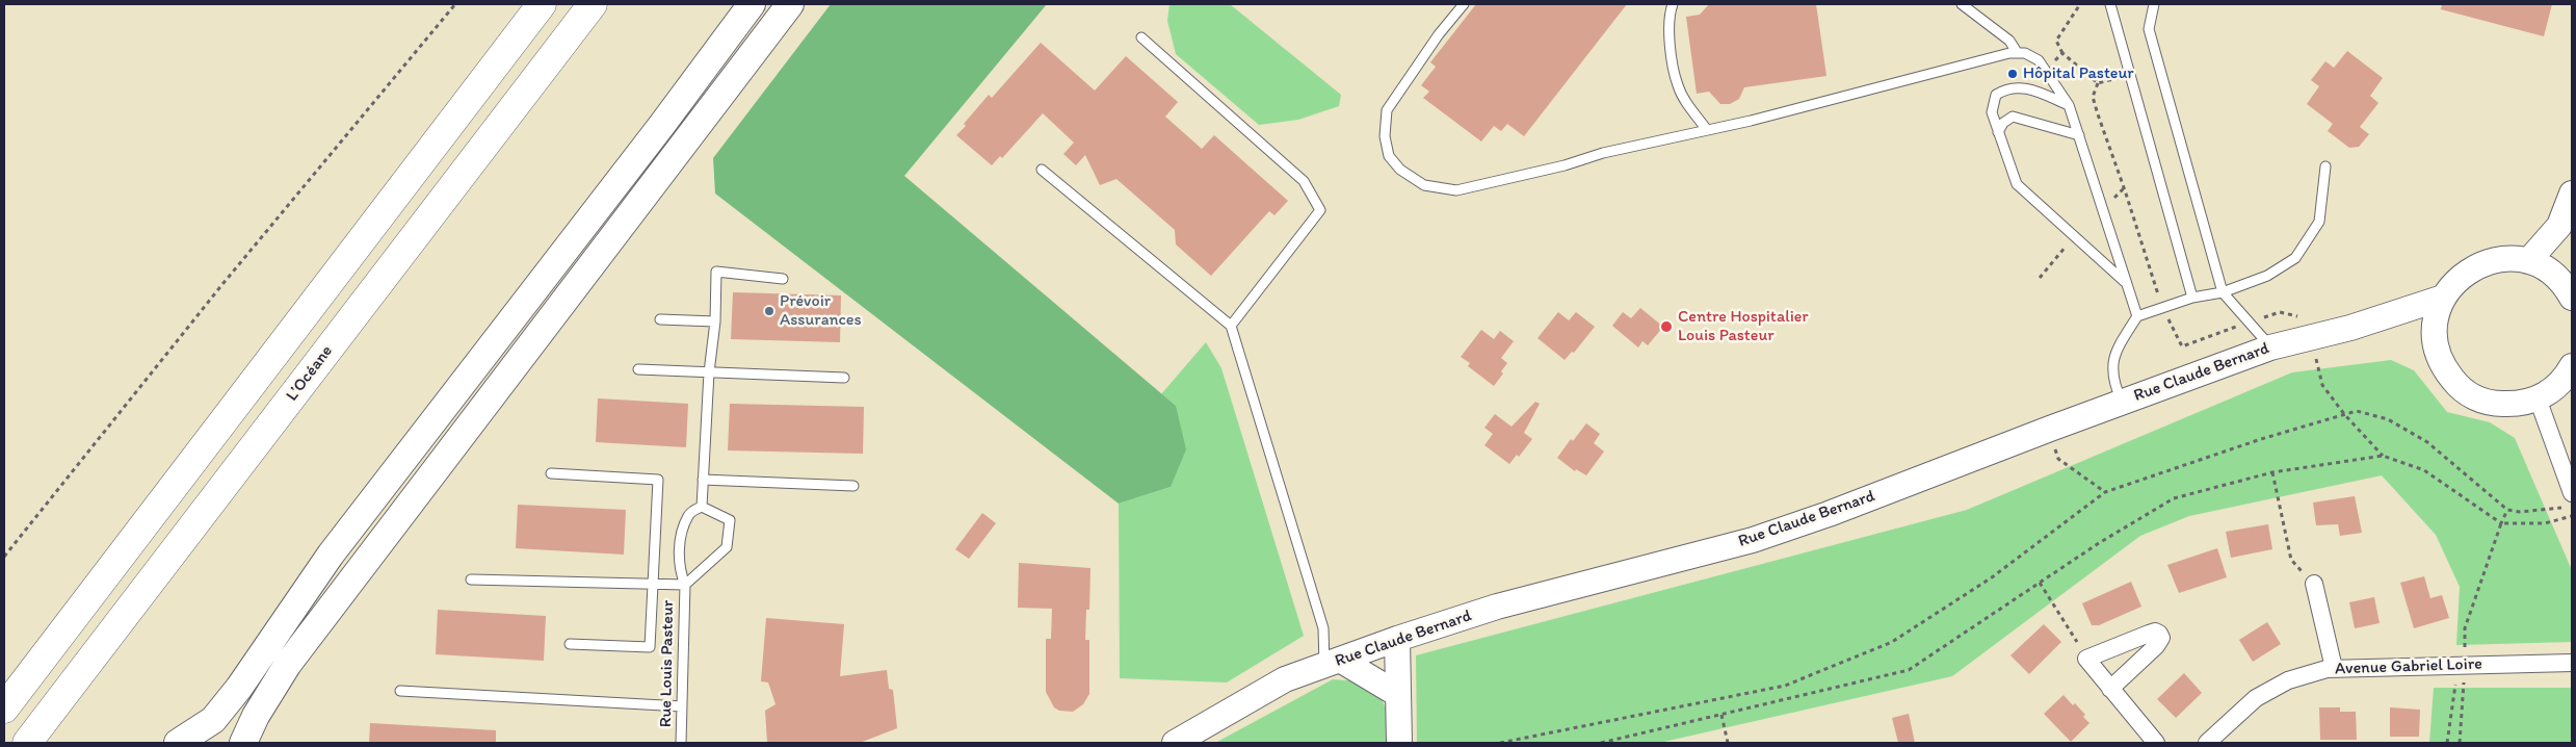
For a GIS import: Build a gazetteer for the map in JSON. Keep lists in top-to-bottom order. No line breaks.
{"streets":{"highway":["L’Océane"],"street":["Rue Claude Bernard","Avenue Gabriel Loire"],"lane":["Rue Louis Pasteur"]},"places":["Hôpital Pasteur","Prévoir Assurances","Centre Hospitalier Louis Pasteur"]}
